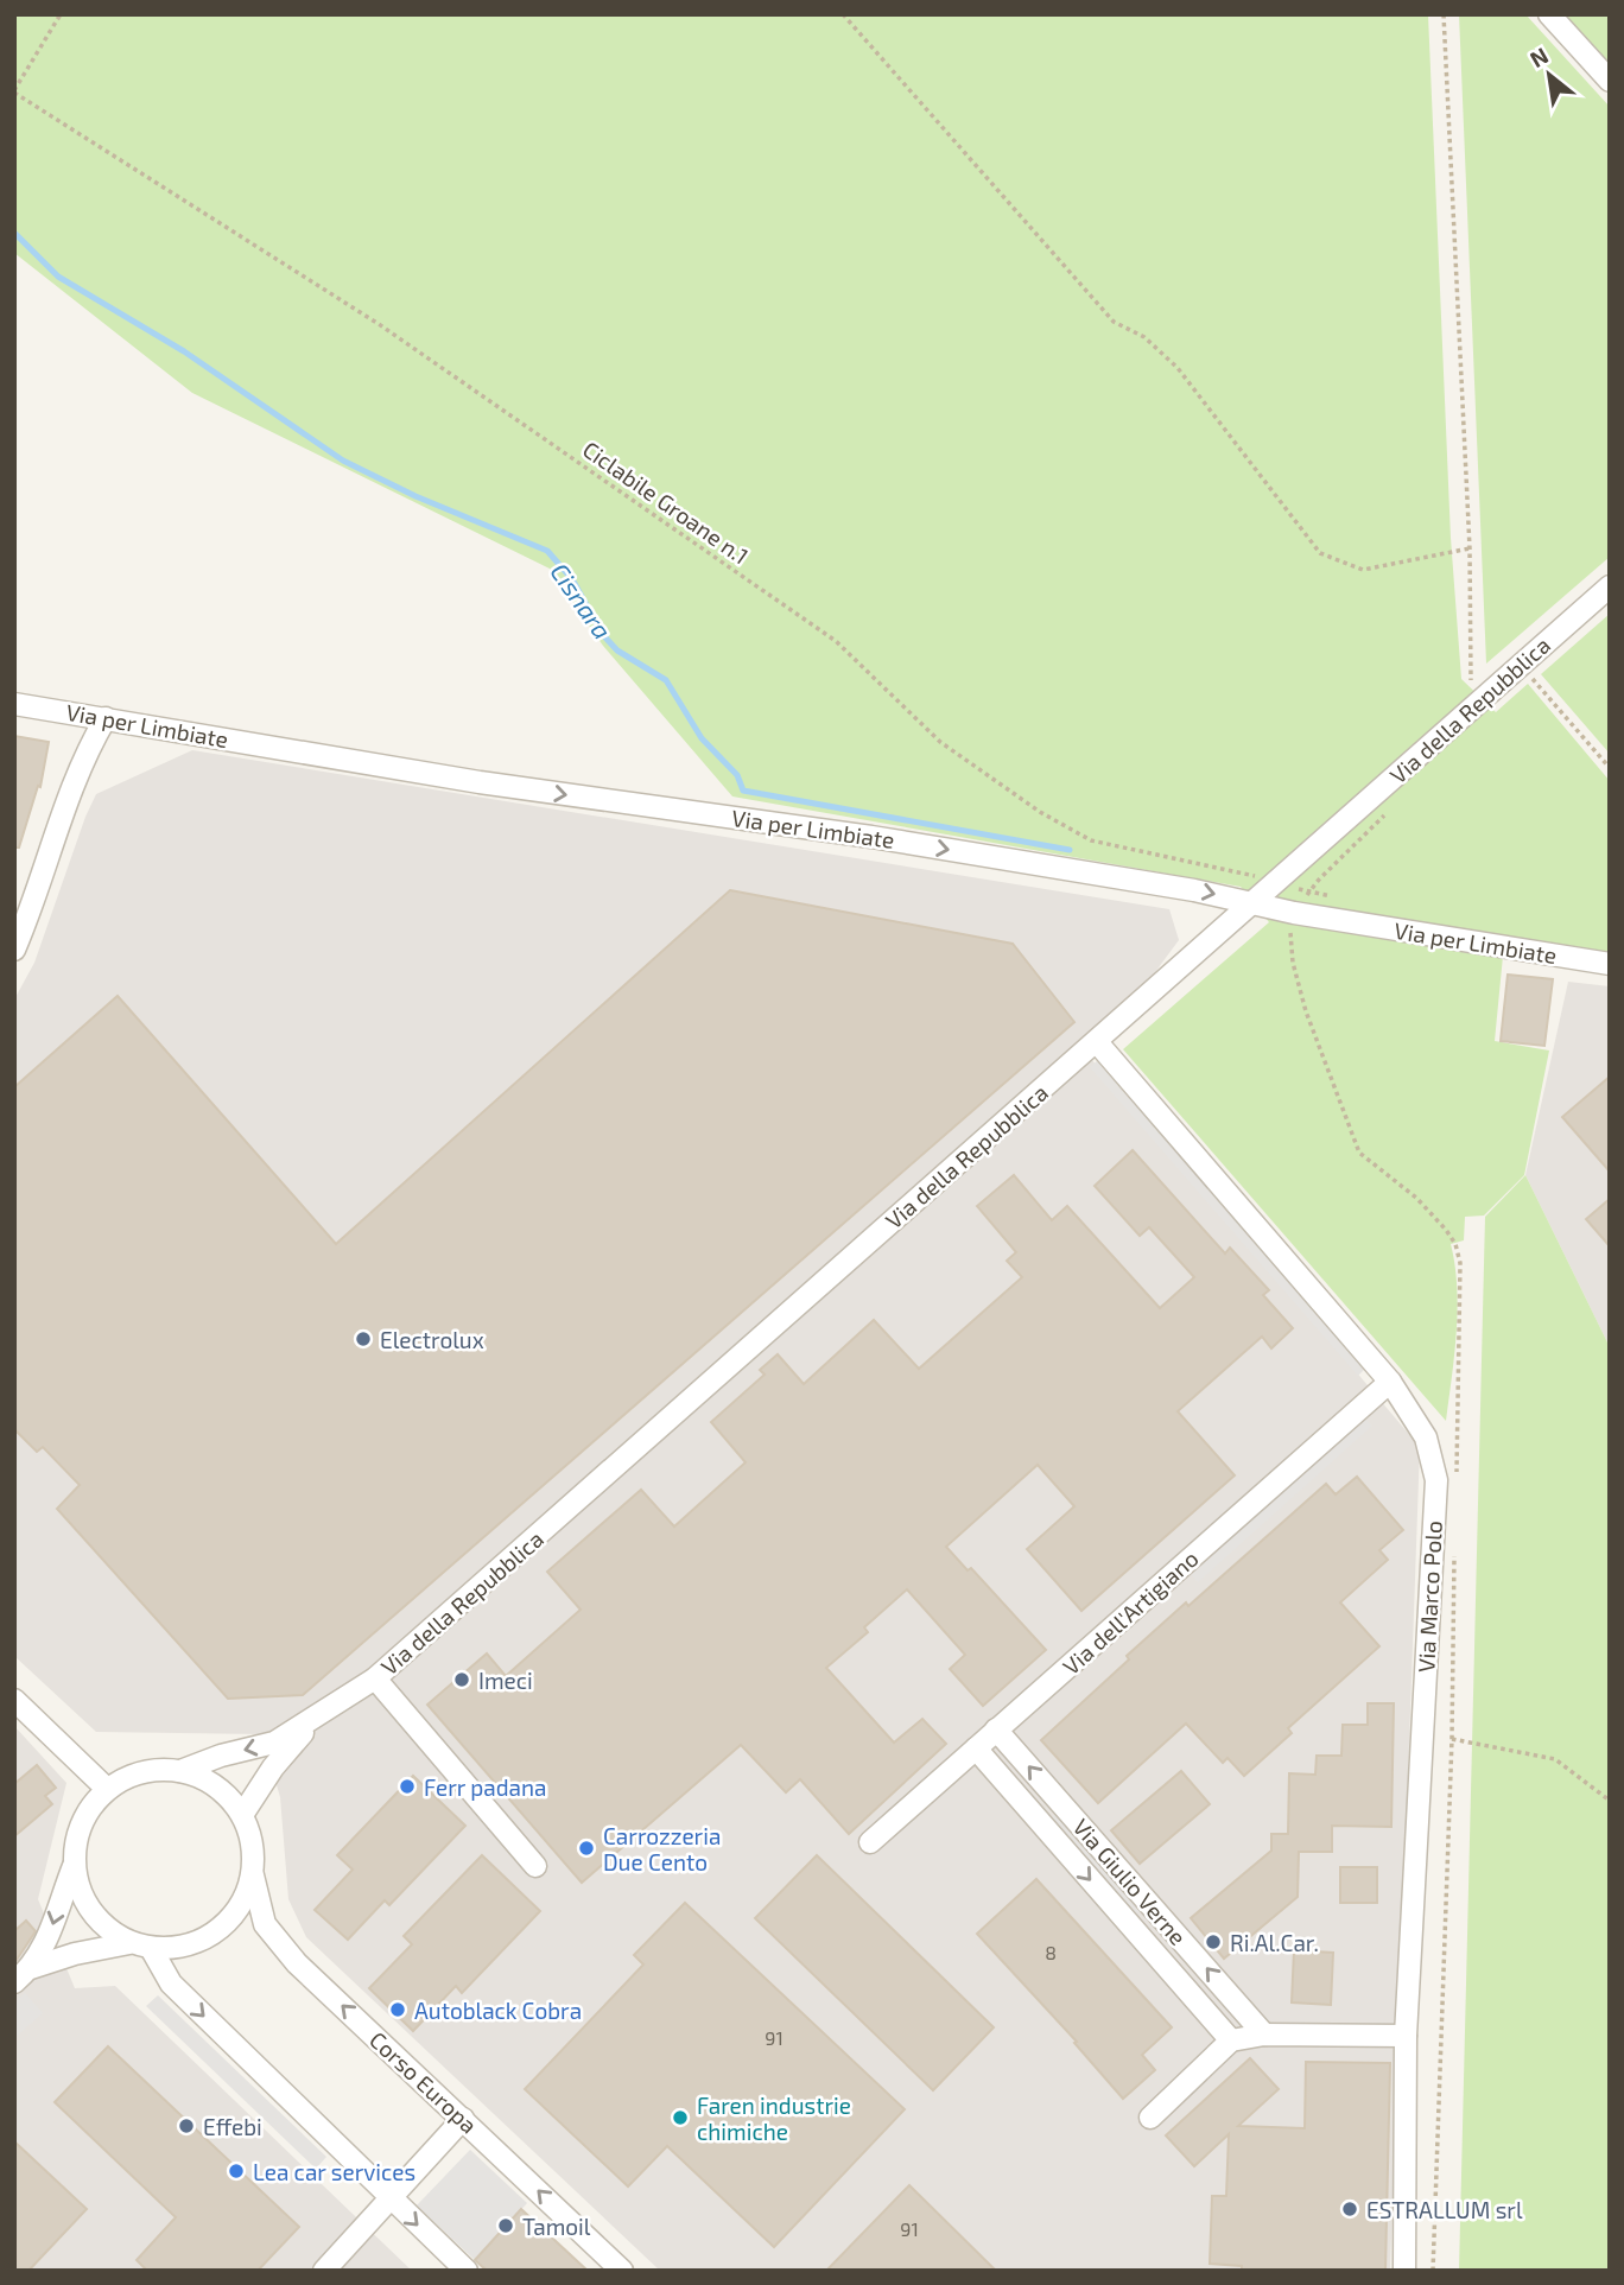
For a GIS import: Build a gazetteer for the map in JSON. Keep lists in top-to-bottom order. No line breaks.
{"streets":{"street":["Via della Repubblica","Via per Limbiate","Via Marco Polo","Via dell'Artigiano","Via Giulio Verne","Corso Europa"],"path":["Ciclabile Groane n.1"]},"crossings":[["Ciclabile Groane n.1","Via della Repubblica"],["Via della Repubblica","Via per Limbiate"],["Via della Repubblica","Via Marco Polo"],["Via della Repubblica","Corso Europa"],["Via Marco Polo","Via dell'Artigiano"],["Via dell'Artigiano","Via Giulio Verne"]],"one_way":["Via per Limbiate"],"water":["Cisnara"],"places":["Electrolux","Imeci","Ferr padana","Carrozzeria Due Cento","Ri.Al.Car.","Autoblack Cobra","Faren industrie chimiche","Effebi","Lea car services","ESTRALLUM srl","Tamoil"],"house_numbers":["8","91","91"],"north":"top left"}
